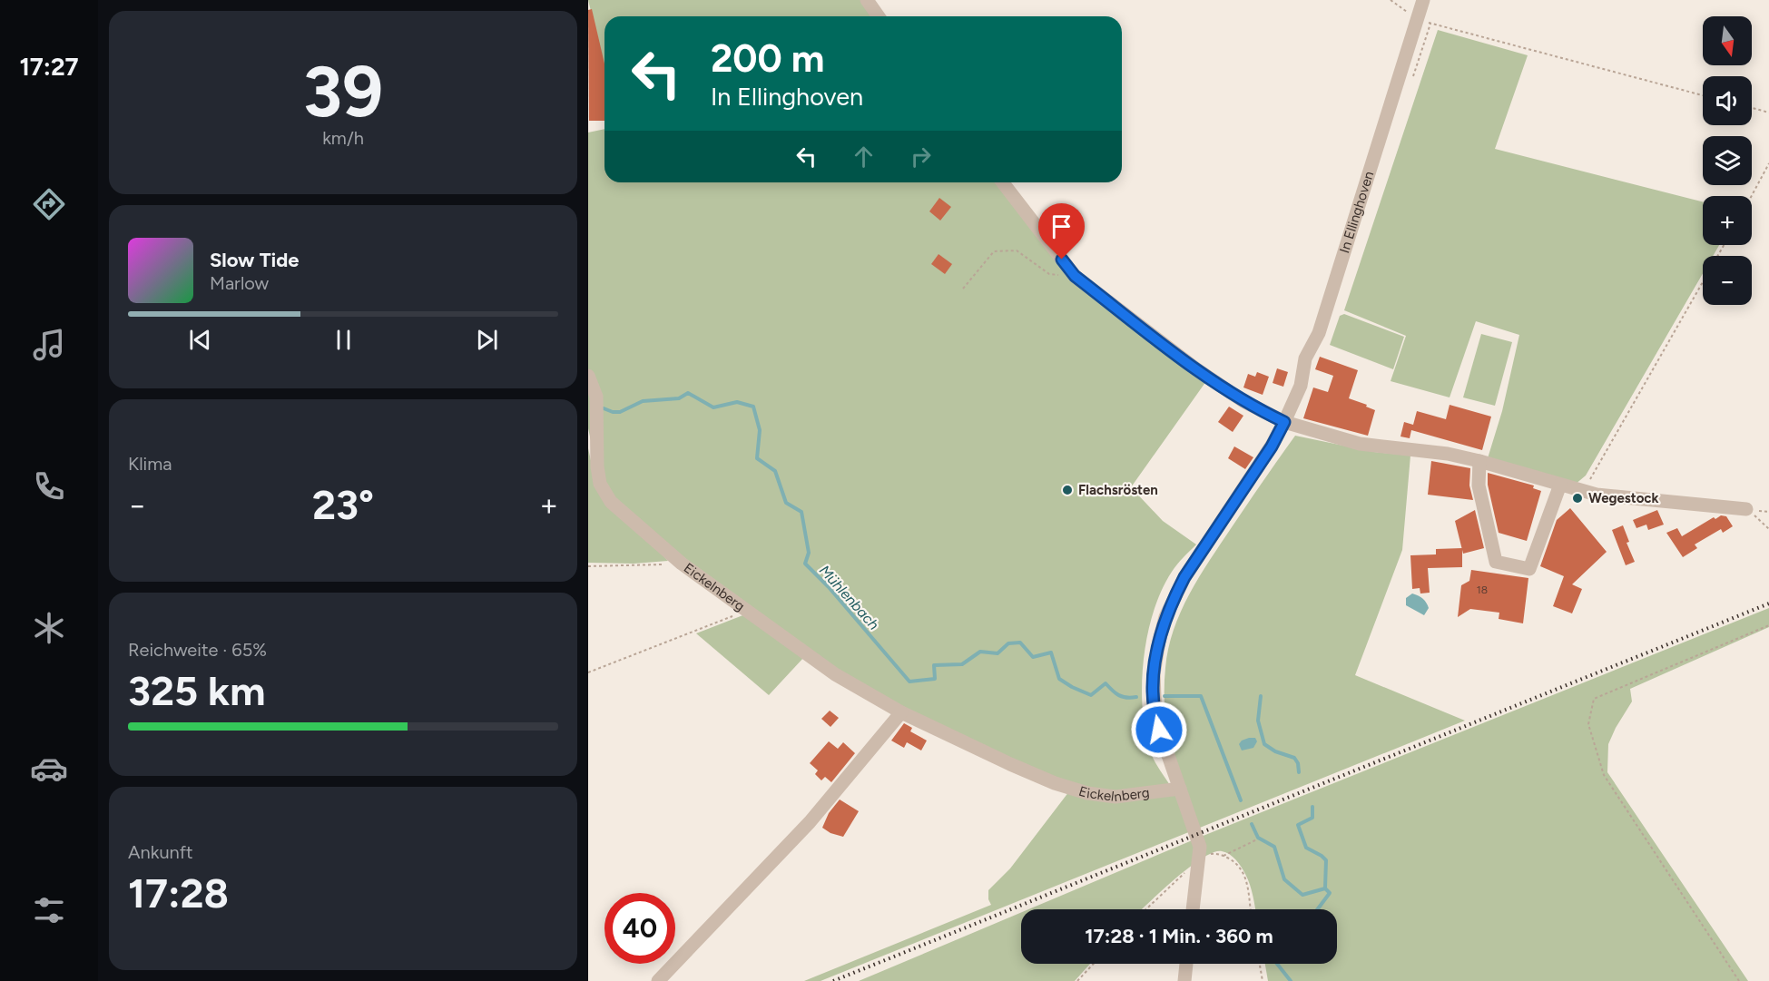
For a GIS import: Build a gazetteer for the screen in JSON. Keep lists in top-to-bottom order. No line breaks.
{"streets":{"street":["In Ellinghoven","Eickelnberg"]},"crossings":[["In Ellinghoven","Eickelnberg"]],"water":["Mühlenbach"],"places":["Flachsrösten","Wegestock"],"house_numbers":["18"],"north":"bottom","page":{"tabs":"17:27","tile":[["39","km/h"],"Klima",["Reichweite · 65%","325 km"],["Ankunft","17:28"]],"map_buttons":["+","−"],"turn":["200 m","In Ellinghoven"],"song":["Slow Tide","Marlow"],"heat":["−","23°","+"],"limit":"40","trip":"17:28 · 1 Min. · 360 m"}}
